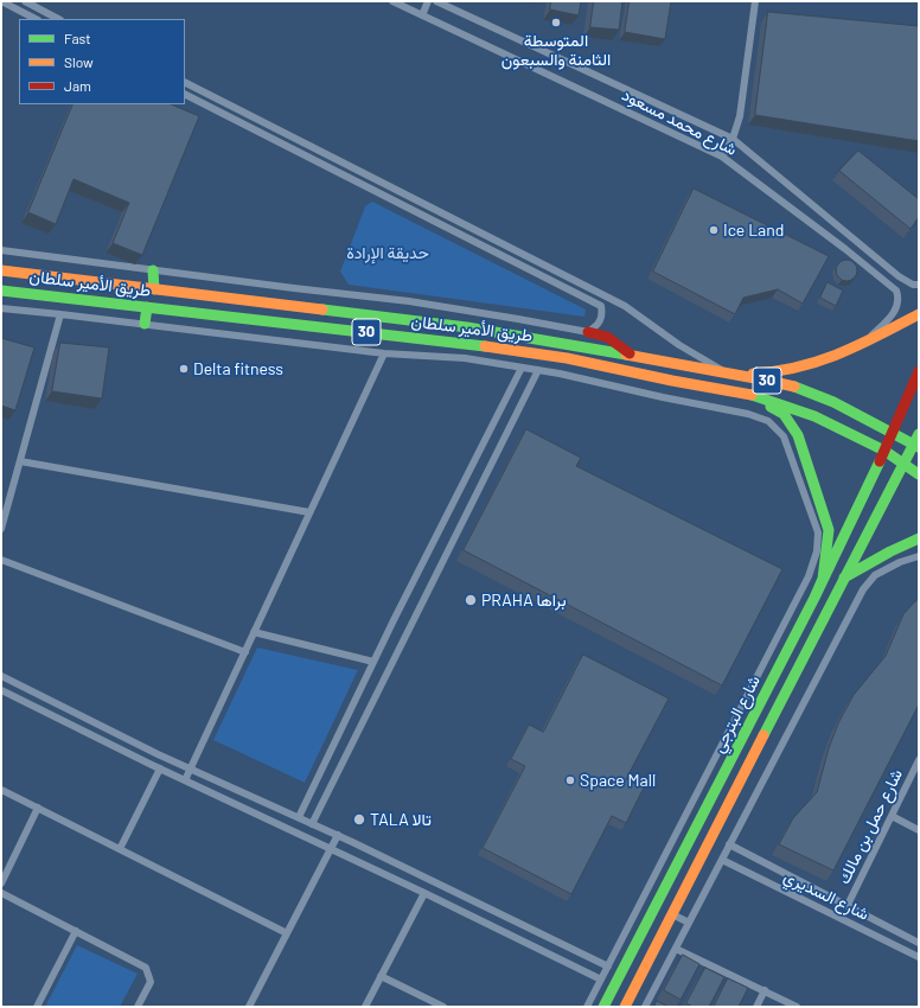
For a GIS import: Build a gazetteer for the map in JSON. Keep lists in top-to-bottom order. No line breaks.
{"streets":{"main road":["طريق الأمير سلطان","30","شارع البترجي"],"street":["شارع محمد مسعود","شارع حمل بن مالك","شارع السديري"]},"crossings":[["طريق الأمير سلطان","شارع البترجي"],["شارع حمل بن مالك","شارع السديري"]],"parks":["حديقة الإرادة"],"places":["المتوسطة الثامنة والسبعون","Ice Land","Delta fitness","PRAHA براها","Space Mall","TALA تالا"],"legend":["Fast","Slow","Jam"]}
